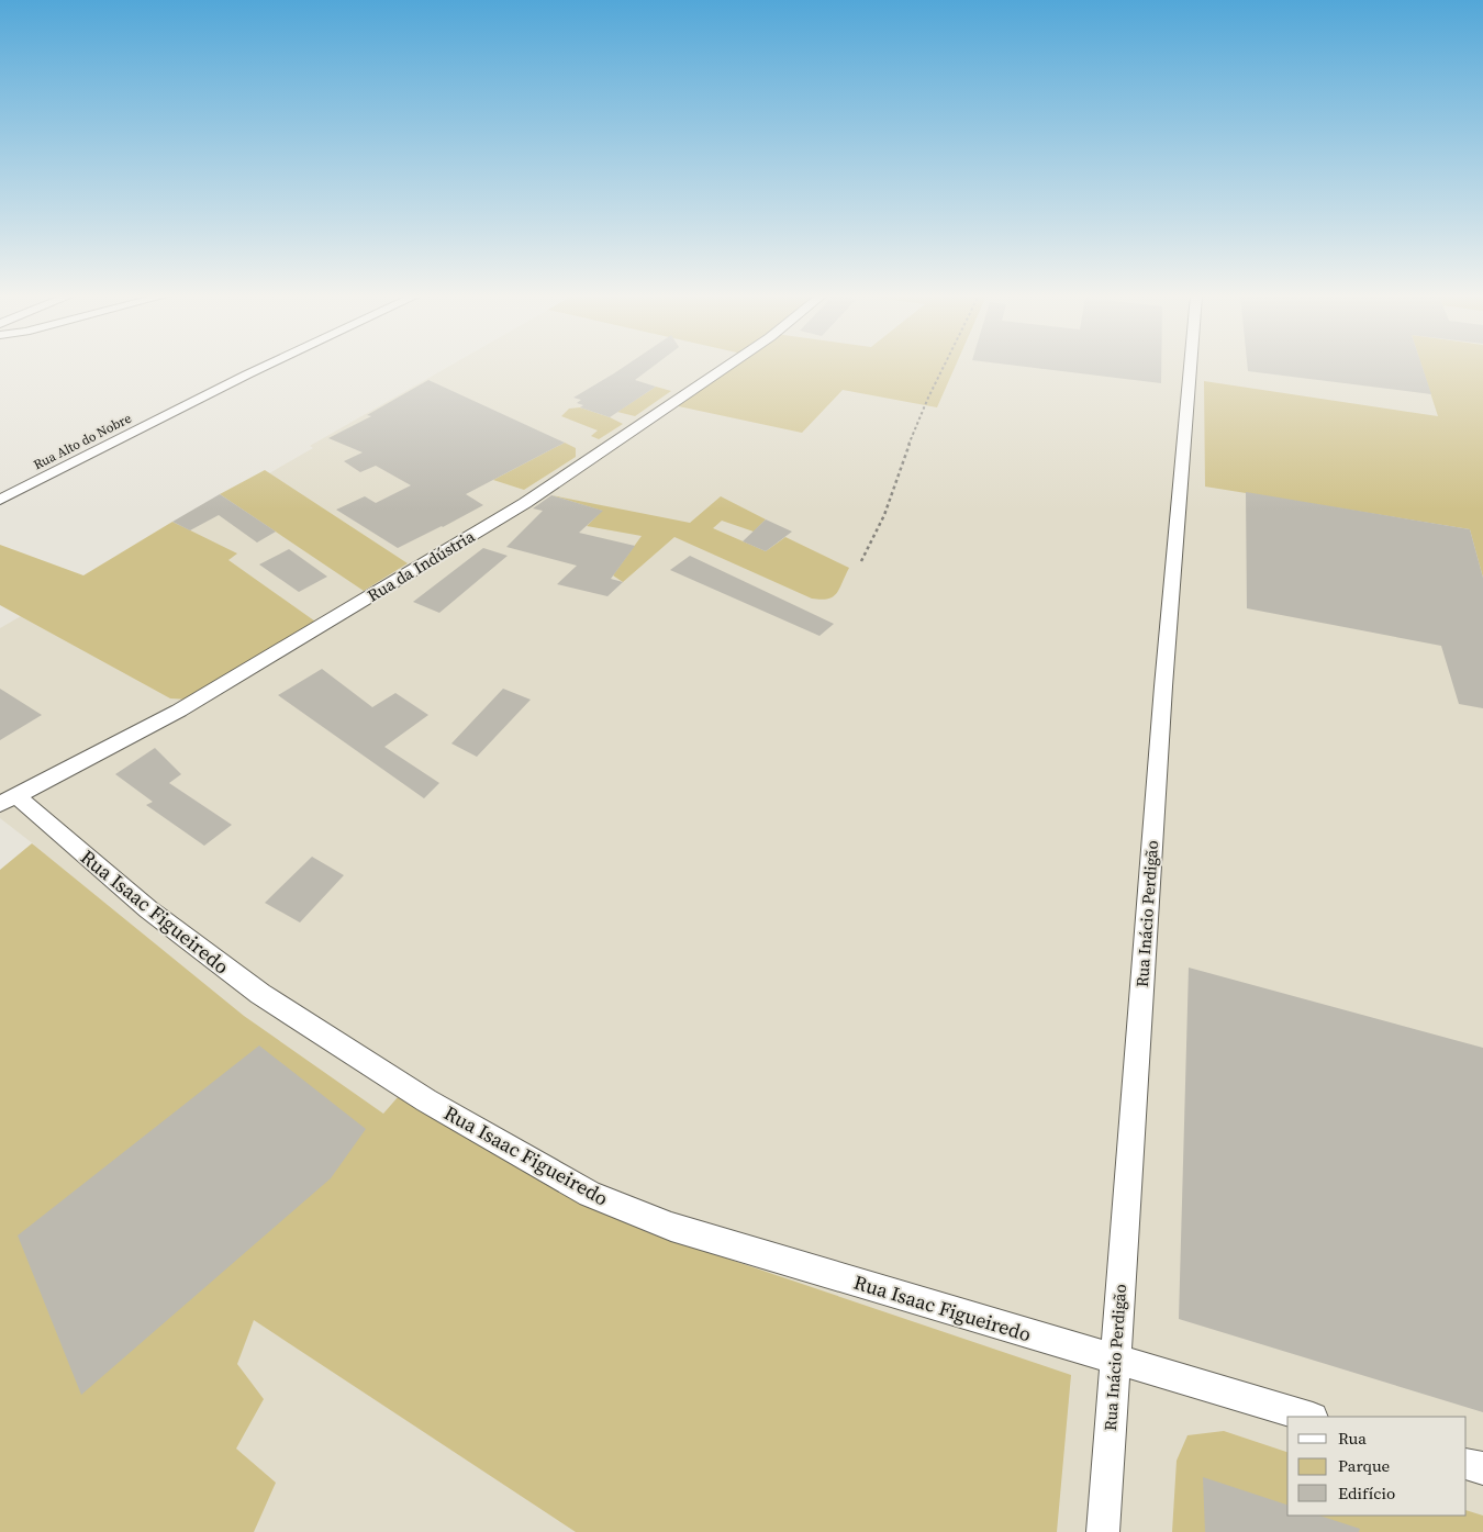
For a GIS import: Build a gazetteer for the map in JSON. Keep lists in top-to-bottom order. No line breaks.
{"streets":{"street":["Rua Alto do Nobre","Rua da Indústria","Rua Isaac Figueiredo","Rua Inácio Perdigão"]},"crossings":[["Rua da Indústria","Rua Isaac Figueiredo"],["Rua Isaac Figueiredo","Rua Inácio Perdigão"]],"legend":["Rua","Parque","Edifício"]}
